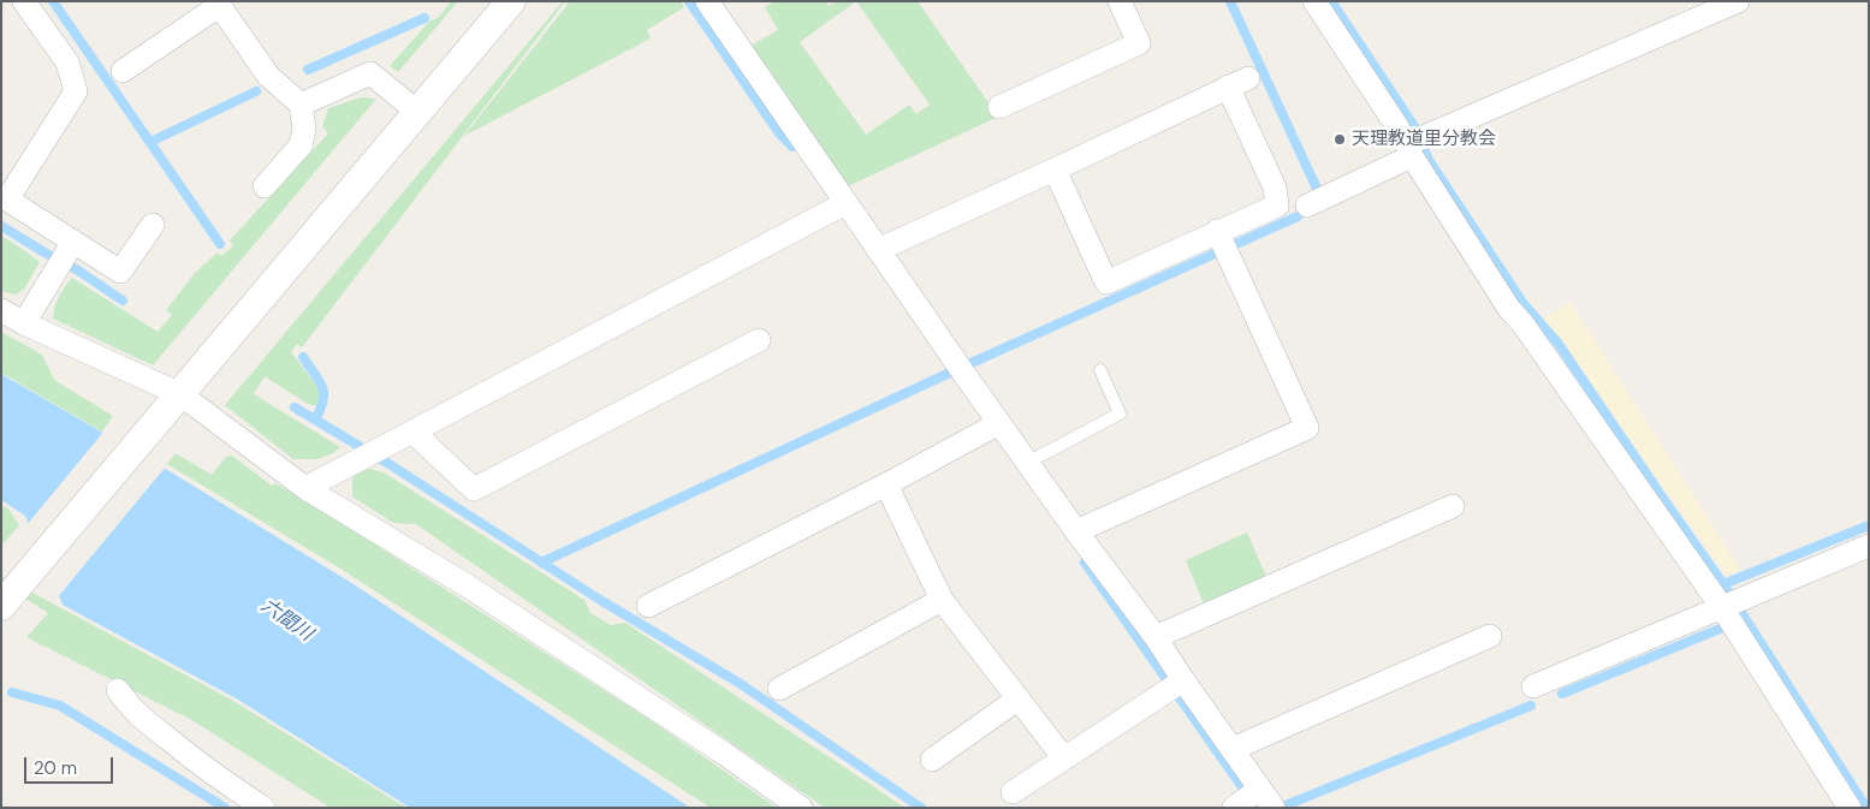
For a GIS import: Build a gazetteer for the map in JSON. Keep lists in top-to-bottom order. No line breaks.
{"water":["六間川"],"places":["天理教道里分教会"],"scale_bar":"20 m"}
